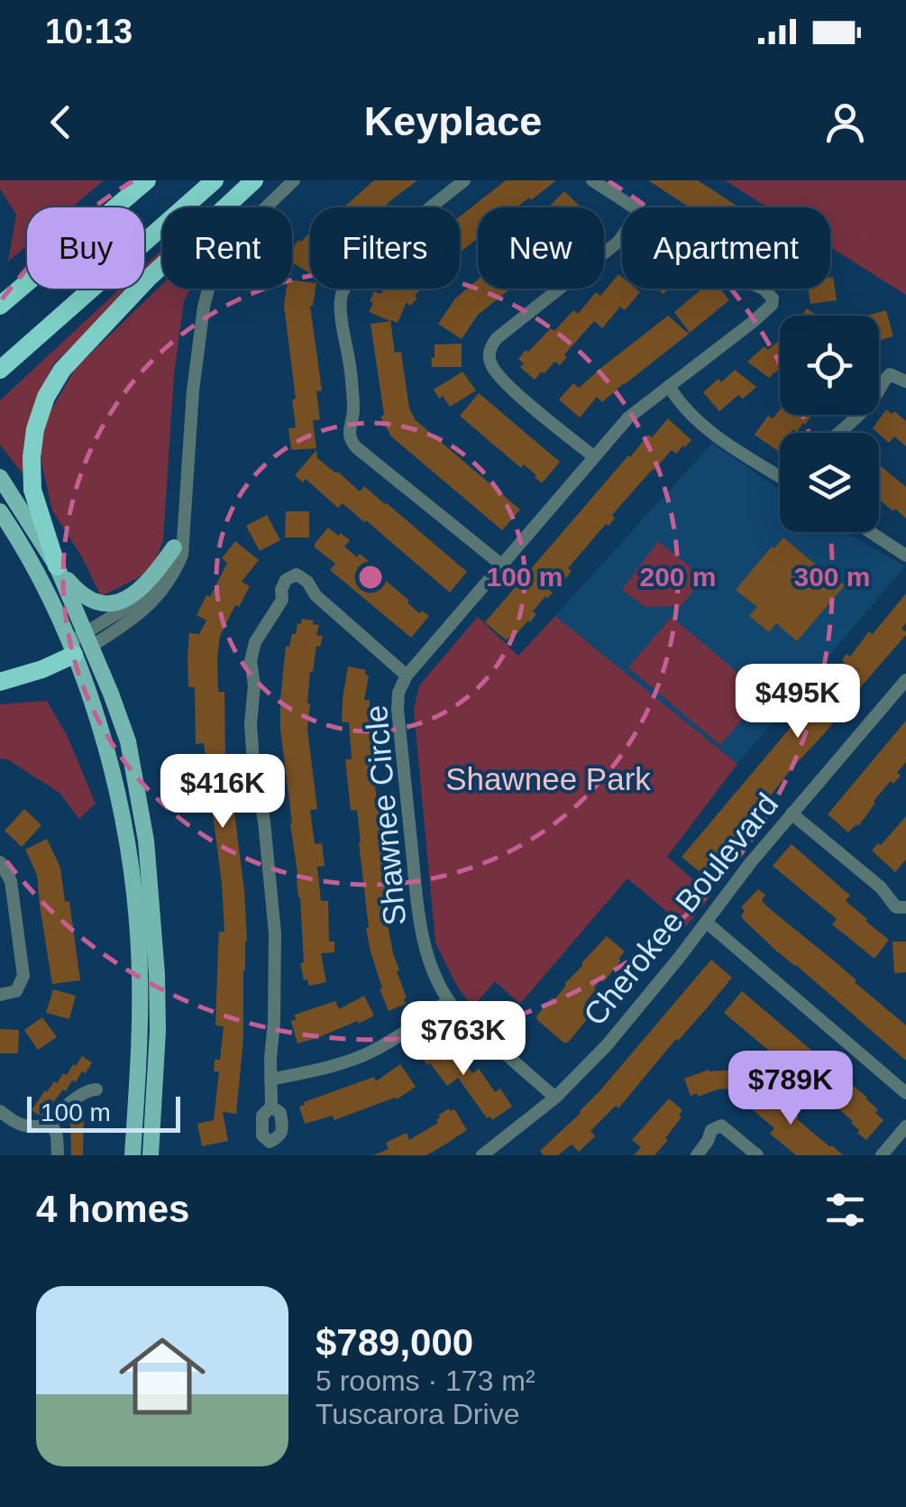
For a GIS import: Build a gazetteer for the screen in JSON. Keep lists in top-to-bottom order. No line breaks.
{"streets":{"street":["Shawnee Circle","Cherokee Boulevard"]},"crossings":[["Shawnee Circle","Cherokee Boulevard"]],"parks":["Shawnee Park"],"scale_bar":"100 m","page":{"status":"10:13","header":"Keyplace","chip":["Buy","Rent","Filters","New","Apartment"],"price":["$495K","$416K","$763K","$789K"],"scale":"100 m","heading":"4 homes","list":[{"name":"$789,000","note":"5 rooms · 173 m² · Tuscarora Drive"}]},"rings":["100 m","200 m","300 m"]}
